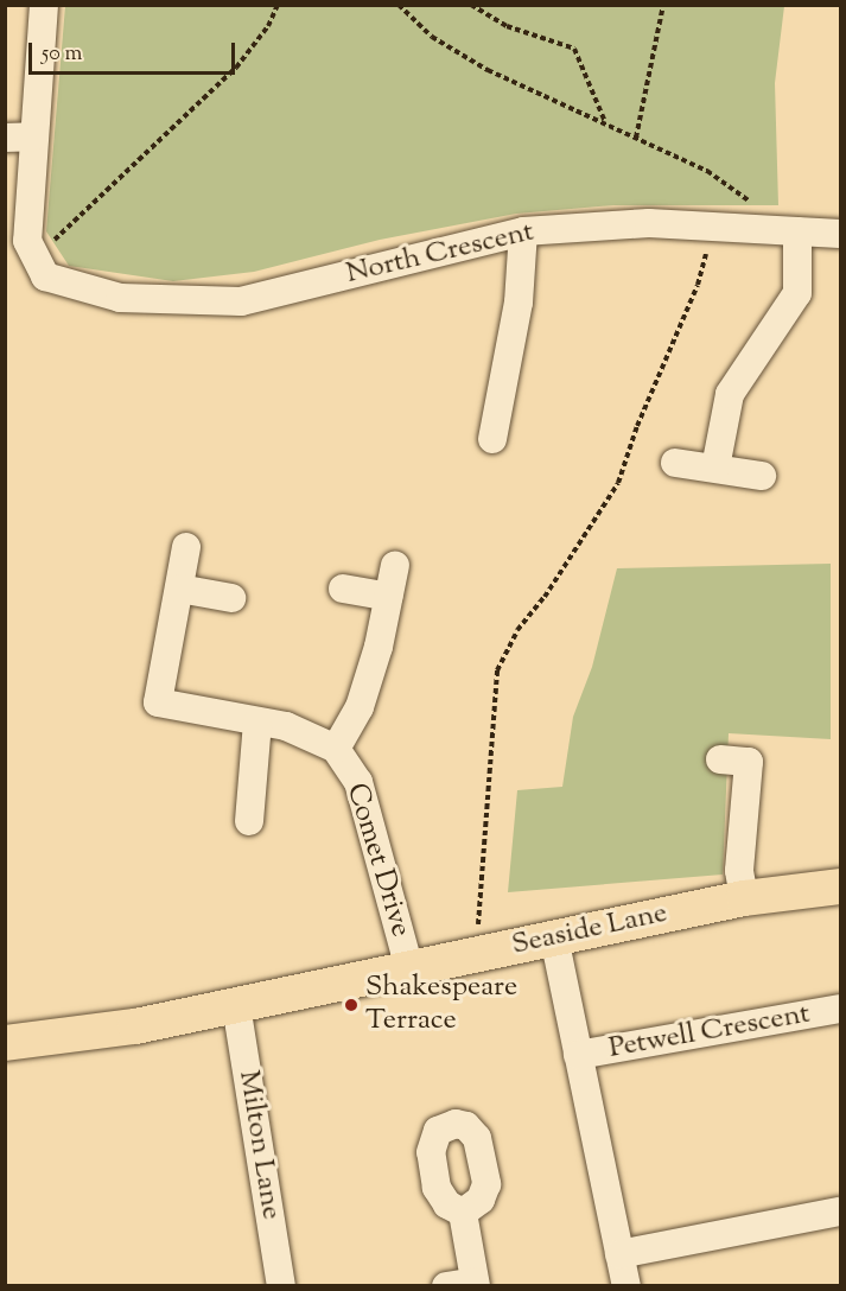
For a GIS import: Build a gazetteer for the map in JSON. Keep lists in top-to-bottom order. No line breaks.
{"streets":{"main road":["Seaside Lane"],"street":["North Crescent","Comet Drive","Petwell Crescent","Milton Lane"]},"crossings":[["Comet Drive","Seaside Lane"],["Seaside Lane","Petwell Crescent"],["Seaside Lane","Milton Lane"]],"places":["Shakespeare Terrace"],"scale_bar":"50 m"}
